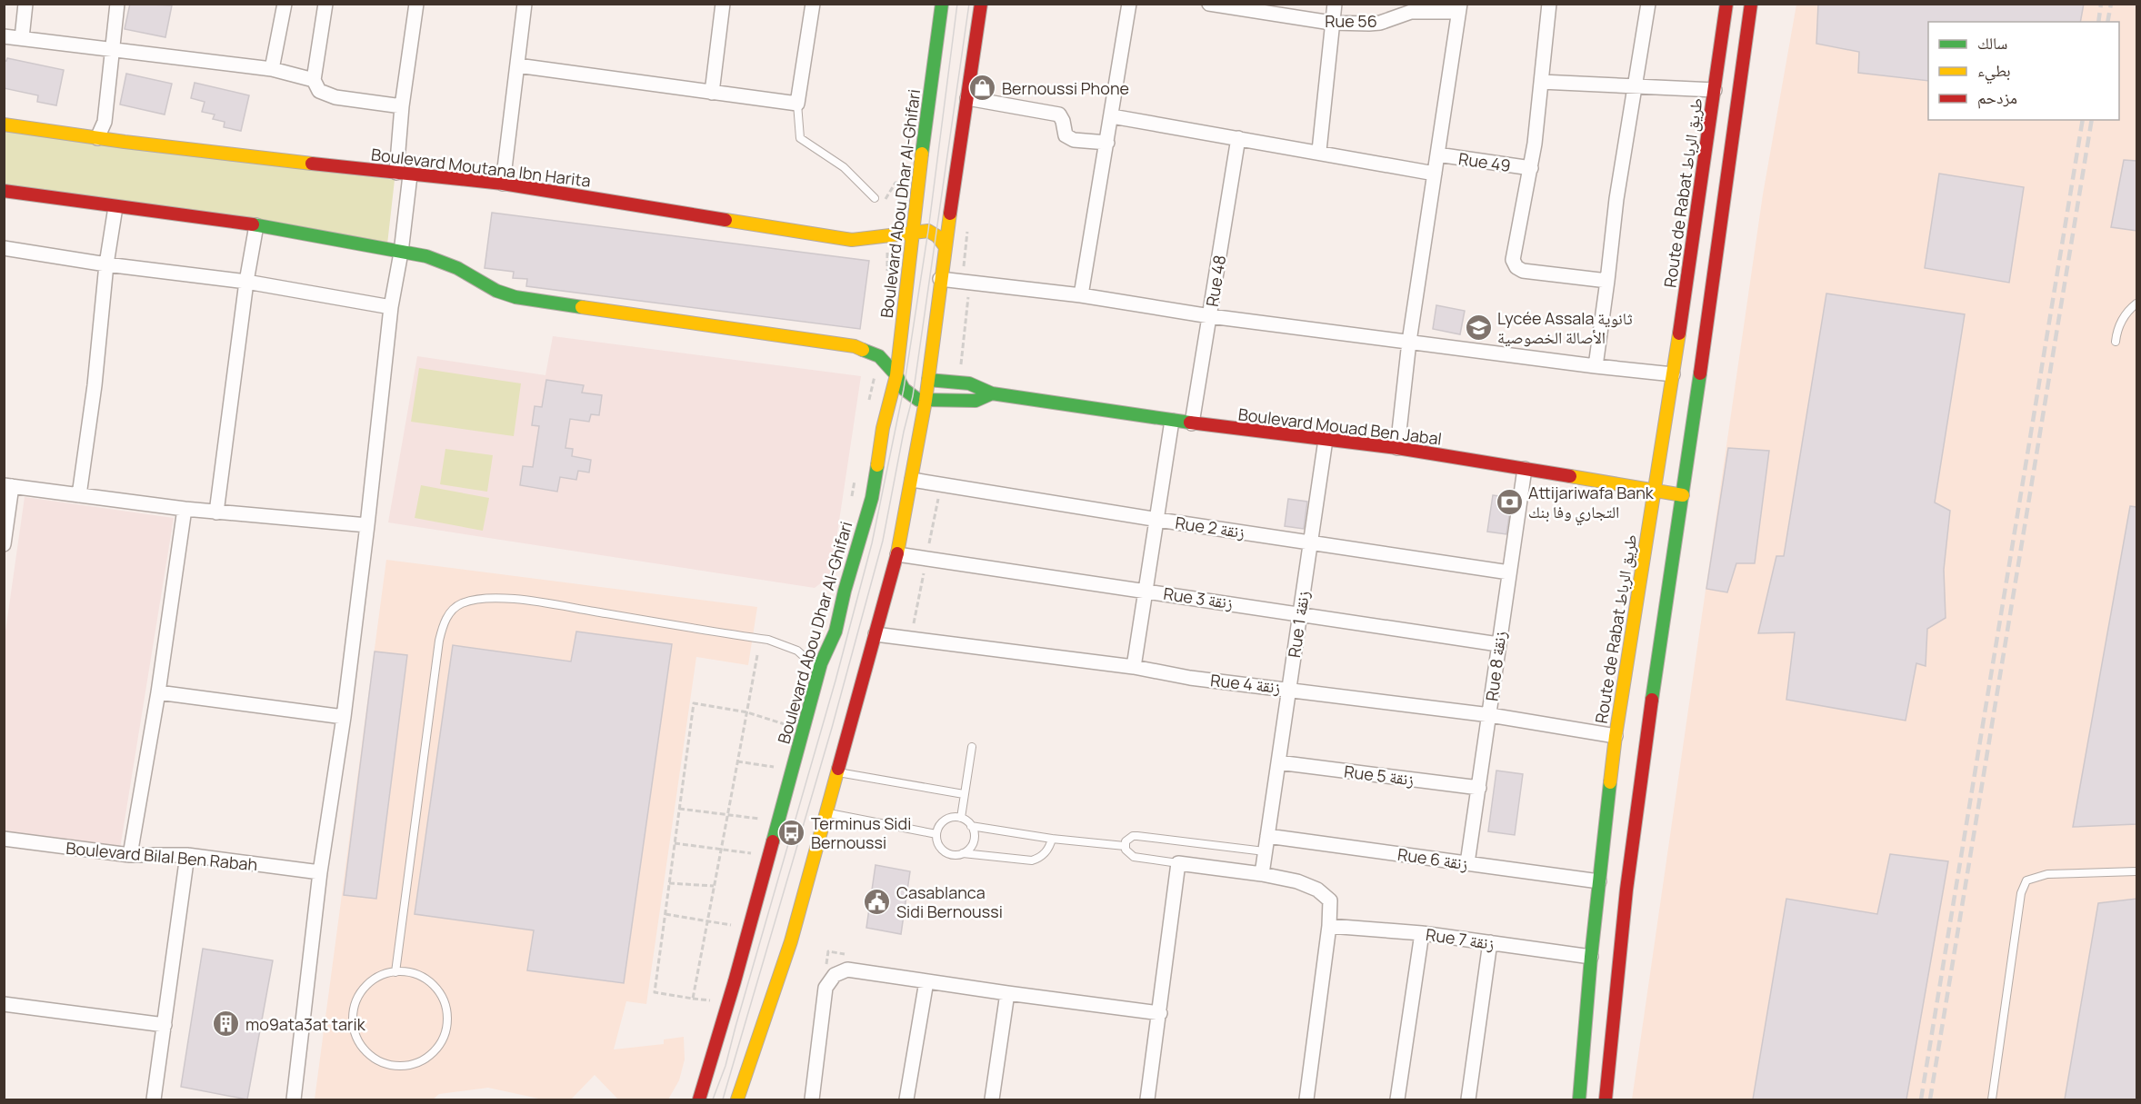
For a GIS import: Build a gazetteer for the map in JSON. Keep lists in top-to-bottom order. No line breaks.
{"streets":{"street":["Rue 56","Rue 49","Boulevard Moutana Ibn Harita","Route de Rabat طريق الرباط","Boulevard Abou Dhar Al-Ghifari","Rue 48","Boulevard Mouad Ben Jabal","Rue 2 زنقة","Rue 3 زنقة","Rue 1 زنقة","Rue 8 زنقة","Rue 4 زنقة","Rue 5 زنقة","Boulevard Bilal Ben Rabah","Rue 6 زنقة","Rue 7 زنقة"]},"crossings":[["Boulevard Moutana Ibn Harita","Boulevard Abou Dhar Al-Ghifari"],["Route de Rabat طريق الرباط","Boulevard Mouad Ben Jabal"],["Route de Rabat طريق الرباط","Rue 4 زنقة"],["Route de Rabat طريق الرباط","Rue 6 زنقة"],["Route de Rabat طريق الرباط","Rue 7 زنقة"],["Rue 48","Boulevard Mouad Ben Jabal"],["Boulevard Mouad Ben Jabal","Rue 1 زنقة"],["Boulevard Mouad Ben Jabal","Rue 8 زنقة"],["Rue 2 زنقة","Rue 1 زنقة"],["Rue 2 زنقة","Rue 8 زنقة"],["Rue 3 زنقة","Rue 1 زنقة"],["Rue 3 زنقة","Rue 8 زنقة"],["Rue 1 زنقة","Rue 4 زنقة"],["Rue 1 زنقة","Rue 5 زنقة"],["Rue 1 زنقة","Rue 6 زنقة"],["Rue 8 زنقة","Rue 4 زنقة"],["Rue 8 زنقة","Rue 5 زنقة"],["Rue 8 زنقة","Rue 6 زنقة"]],"places":{"shop":["Bernoussi Phone"],"school or university":["Lycée Assala ثانوية الأصالة الخصوصية"],"bank":["Attijariwafa Bank التجاري وفا بنك"],"bus stop":["Terminus Sidi Bernoussi"],"public building":["Casablanca Sidi Bernoussi"],"building":["mo9ata3at tarik"]},"legend":["سالك","بطيء","مزدحم"]}
